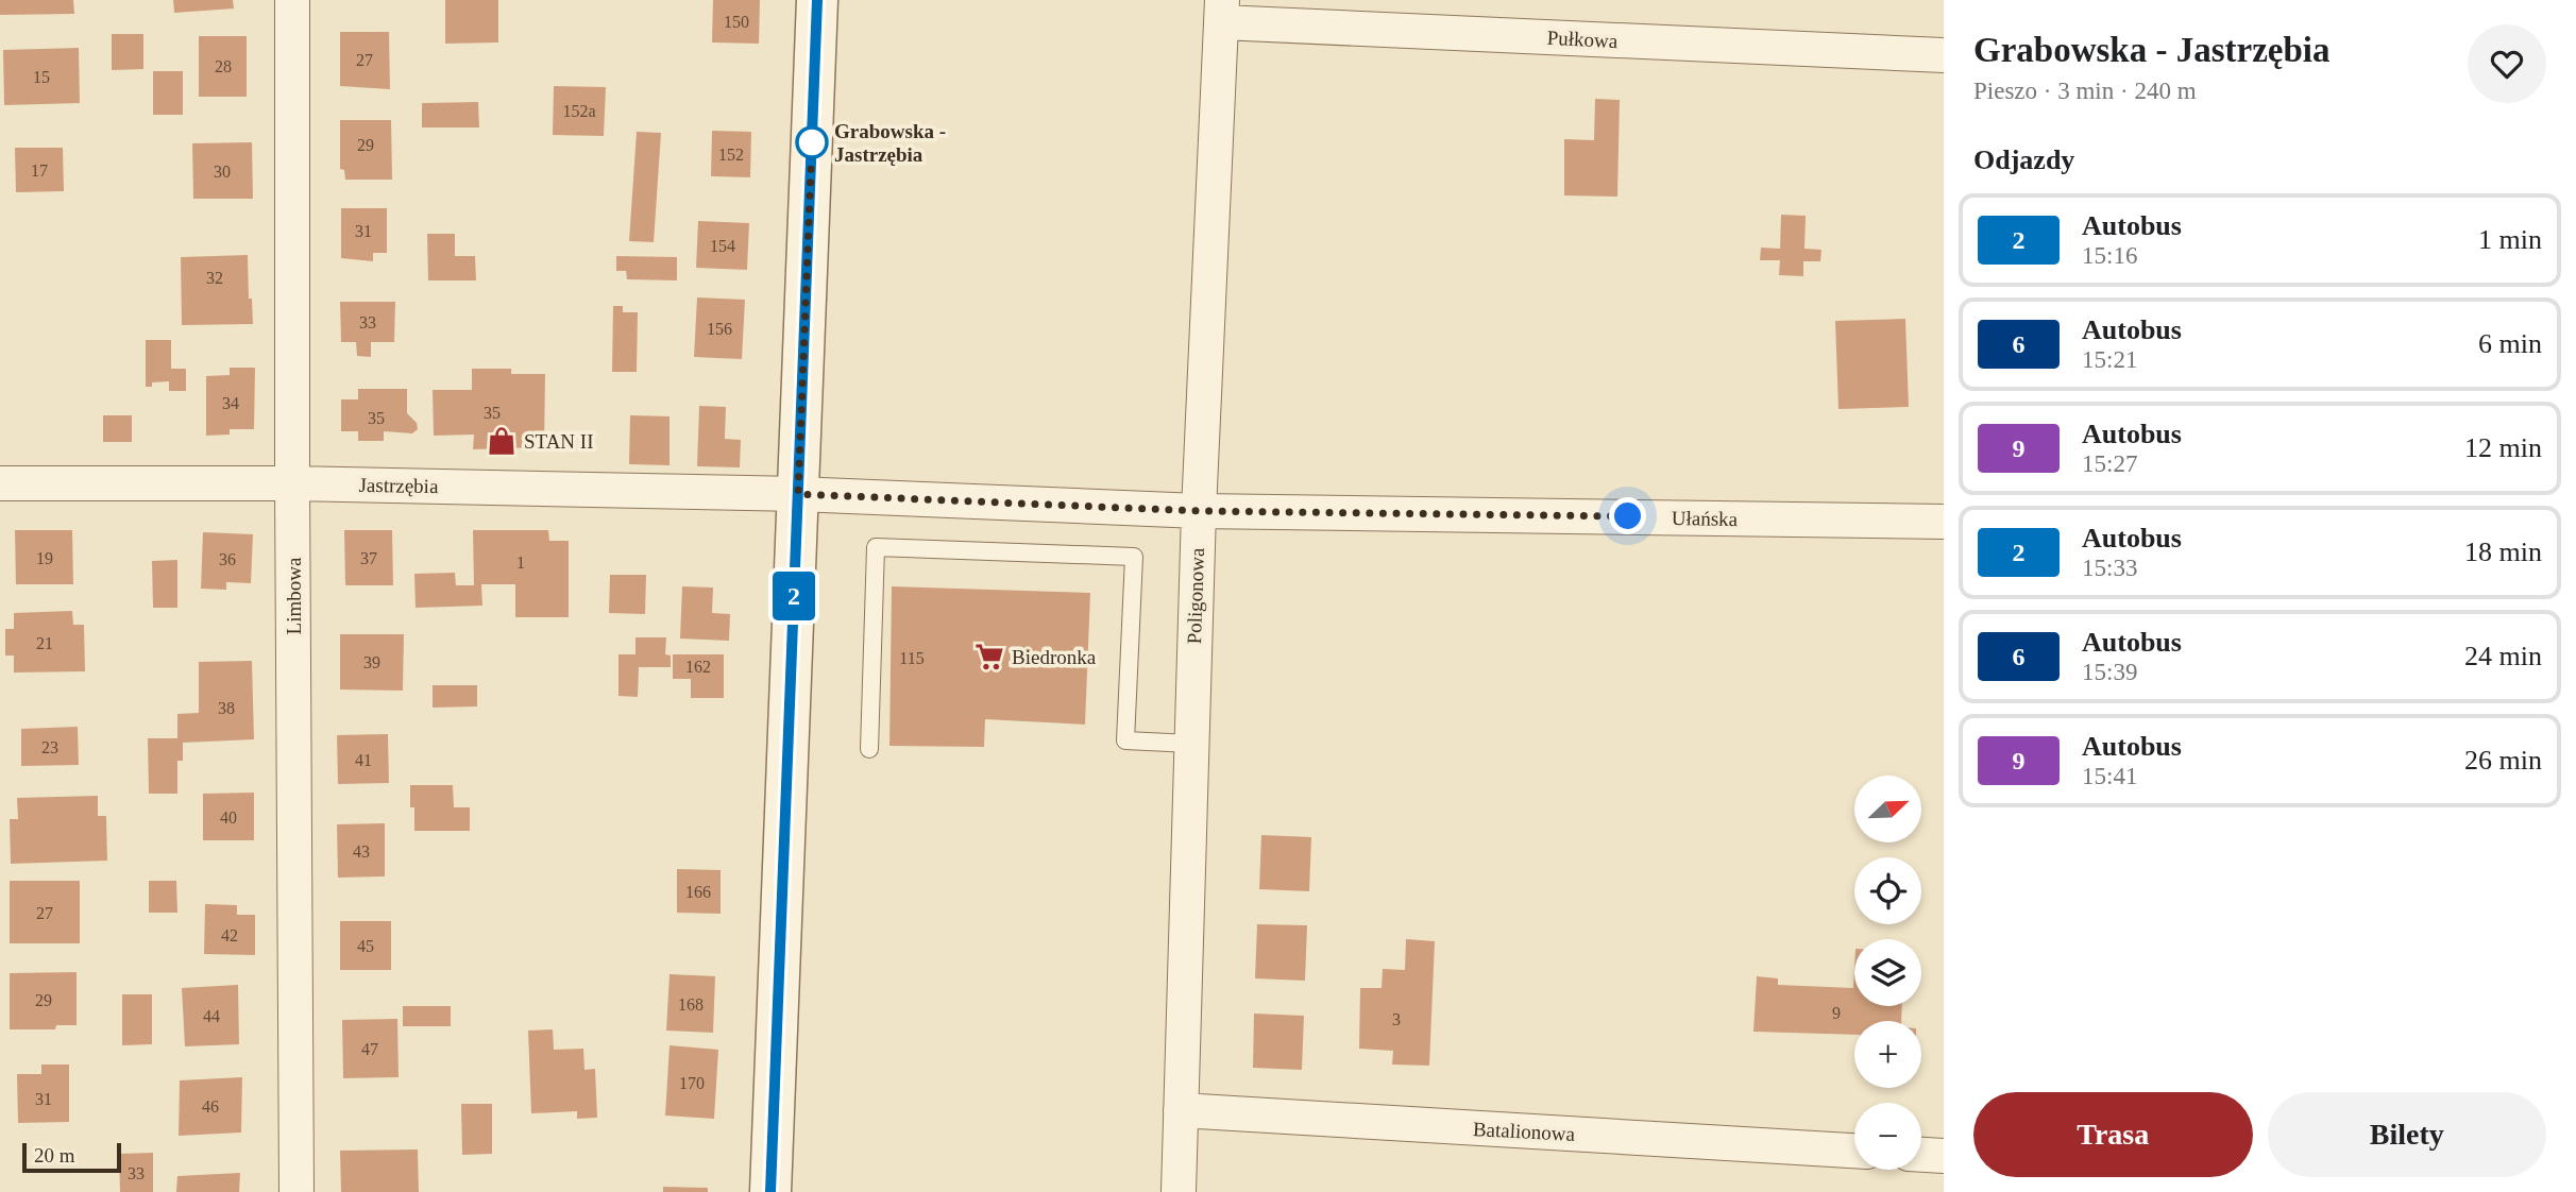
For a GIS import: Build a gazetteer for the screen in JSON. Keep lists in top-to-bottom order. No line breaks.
{"streets":{"street":["Pułkowa","Jastrzębia","Ułańska","Limbowa","Poligonowa","Batalionowa"]},"crossings":[["Pułkowa","Poligonowa"],["Jastrzębia","Ułańska"],["Jastrzębia","Limbowa"],["Jastrzębia","Poligonowa"],["Ułańska","Poligonowa"],["Poligonowa","Batalionowa"]],"places":{"other":["Grabowska - Jastrzębia"],"shop":["STAN II"],"supermarket":["Biedronka"]},"lines":["bus line 2"],"house_numbers":["150","27","28","15","152a","29","152","17","30","31","154","32","33","156","34","35","35","19","37","36","1","21","115","39","162","38","23","41","40","43","166","27","42","45","29","168","9","44","3","47","170","31","46","33"],"scale_bar":"20 m","north":"top right","page":{"on_map":"2","heading":[["Grabowska - Jastrzębia","Pieszo · 3 min · 240 m"],"Odjazdy"],"list":[{"mark":"2","name":"Autobus","note":"15:16","value":"1 min"},{"mark":"6","name":"Autobus","note":"15:21","value":"6 min"},{"mark":"9","name":"Autobus","note":"15:27","value":"12 min"},{"mark":"2","name":"Autobus","note":"15:33","value":"18 min"},{"mark":"6","name":"Autobus","note":"15:39","value":"24 min"},{"mark":"9","name":"Autobus","note":"15:41","value":"26 min"}],"map_buttons":["+","−"],"buttons":["Trasa","Bilety"],"scale":"20 m"}}
